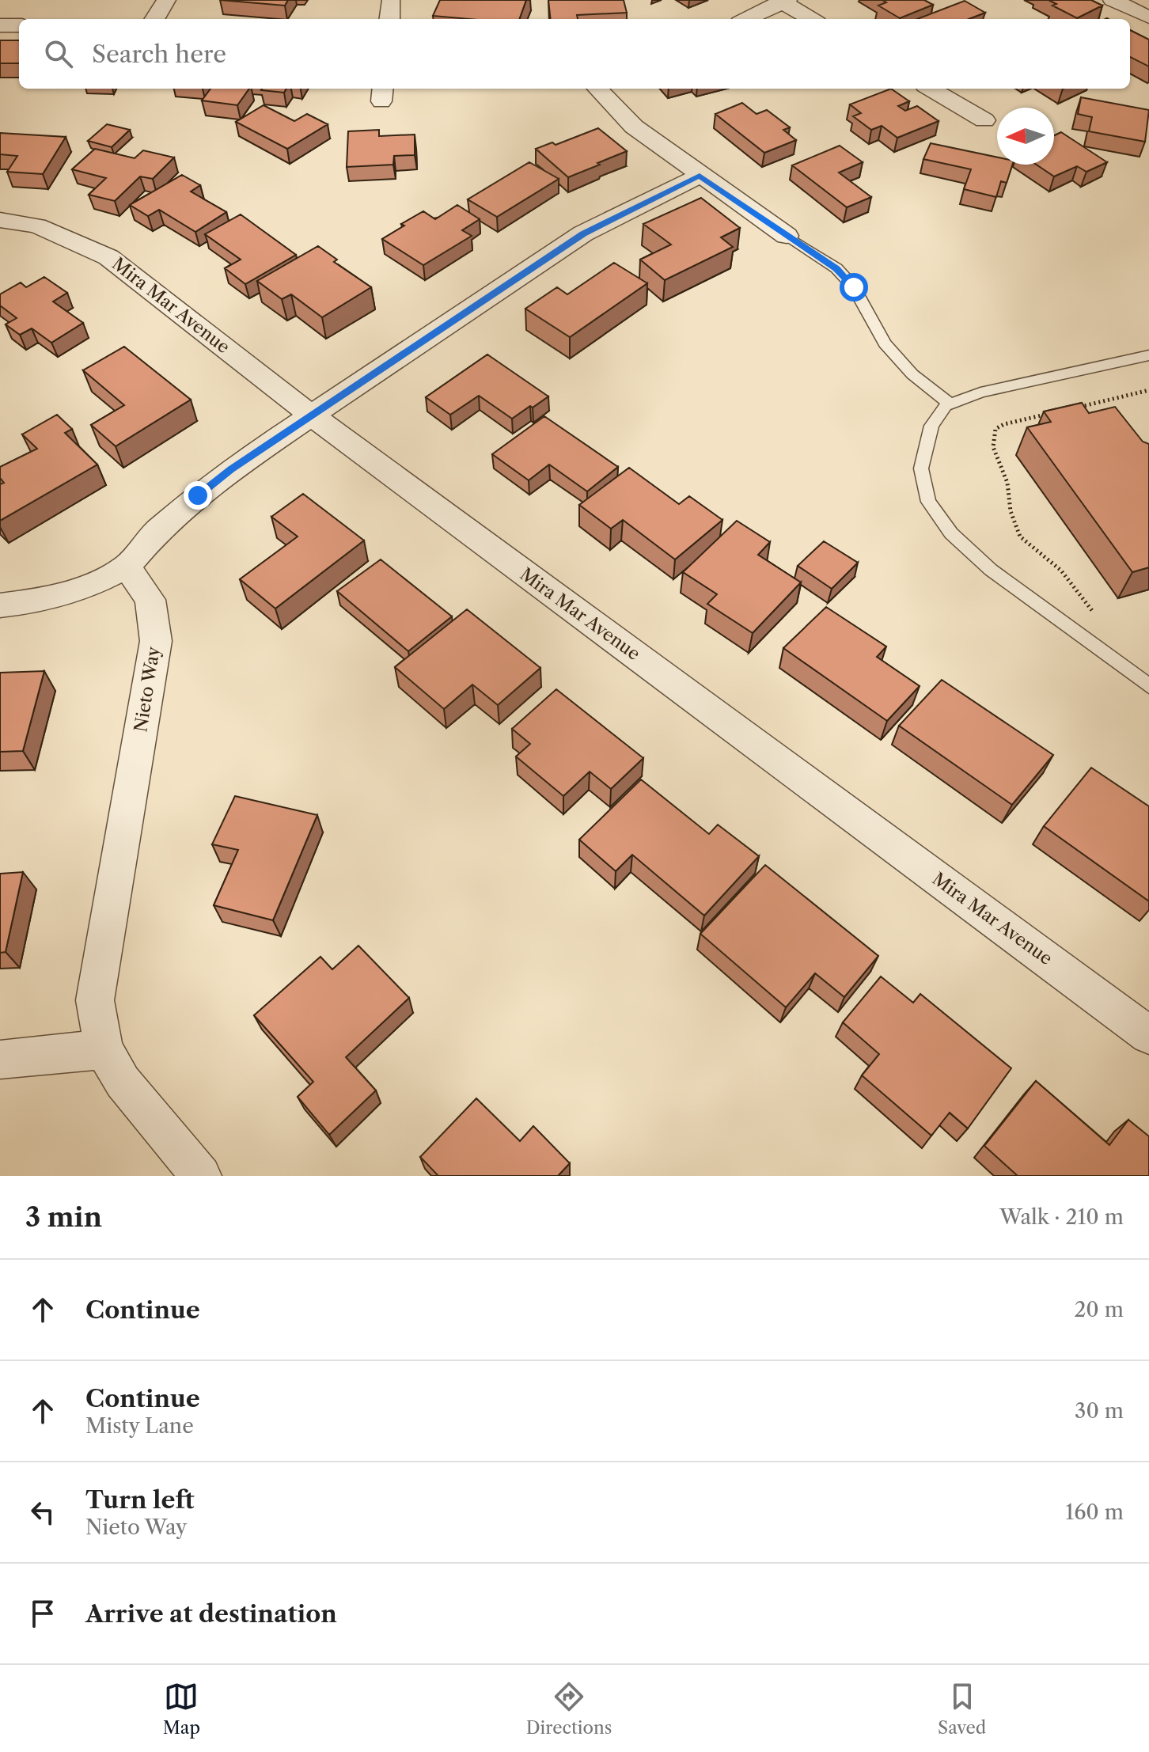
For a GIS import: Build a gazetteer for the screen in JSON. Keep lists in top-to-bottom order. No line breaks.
{"streets":{"street":["Mira Mar Avenue","Nieto Way"]},"north":"left","page":{"search":"Search here","heading":["3 min","Walk · 210 m"],"list":[["Continue","20 m"],["Continue","Misty Lane","30 m"],["Turn left","Nieto Way","160 m"],"Arrive at destination"],"nav":["Map","Directions","Saved"]}}
